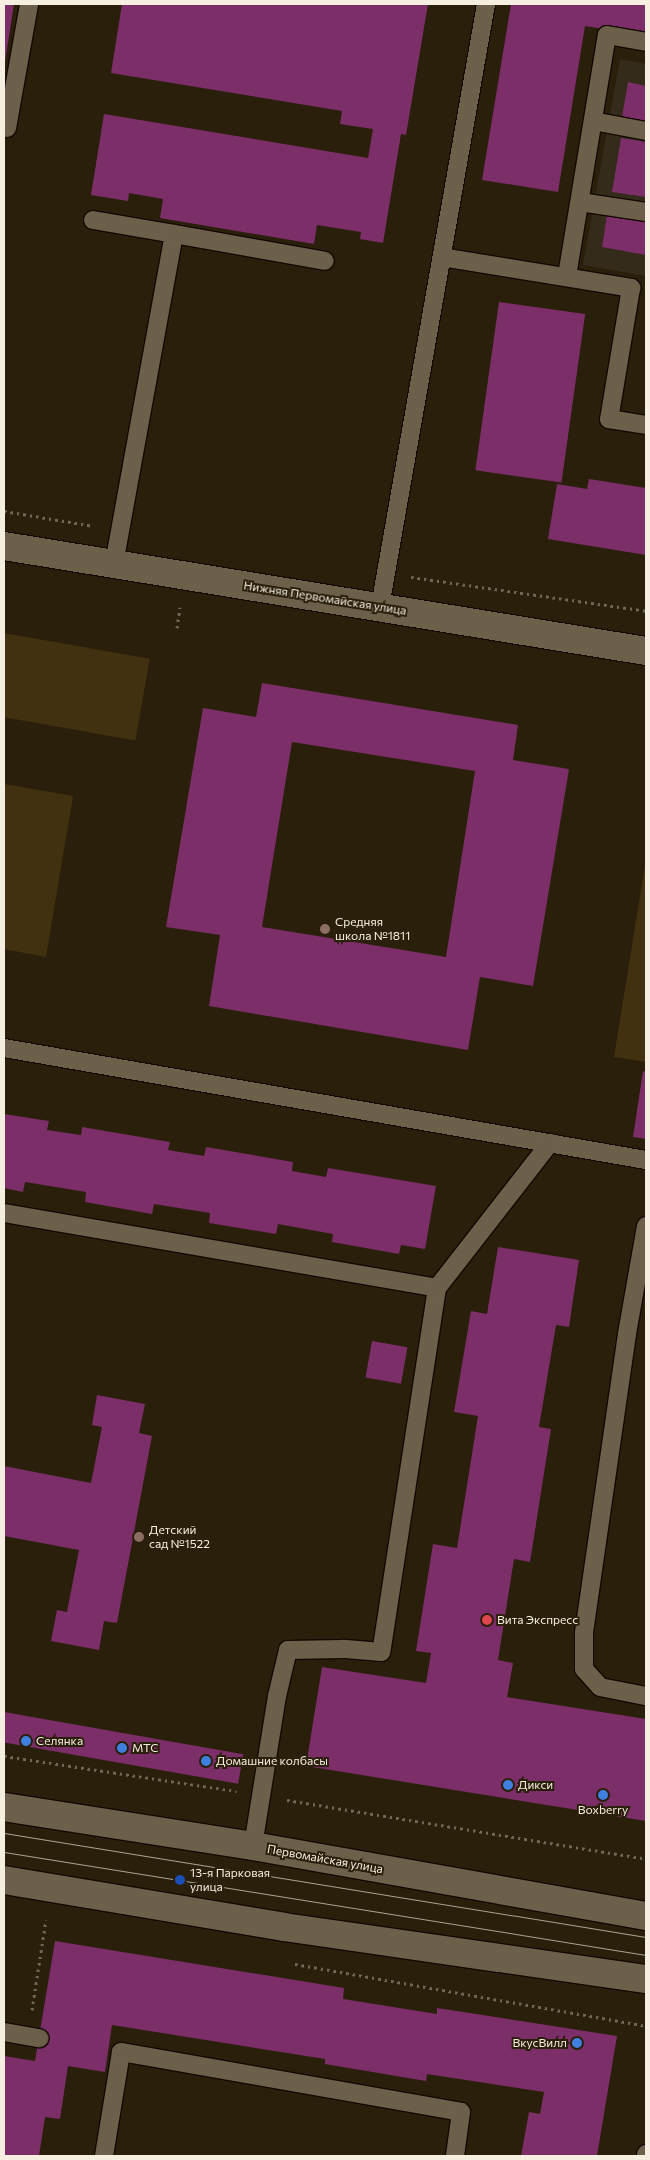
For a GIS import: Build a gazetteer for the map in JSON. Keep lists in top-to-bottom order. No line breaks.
{"streets":{"main road":["Нижняя Первомайская улица","Первомайская улица"]},"places":["Средняя школа №1811","Детский сад №1522","Вита Экспресс","Селянка","МТС","Домашние колбасы","Дикси","Boxberry","13-я Парковая улица","ВкусВилл"]}
